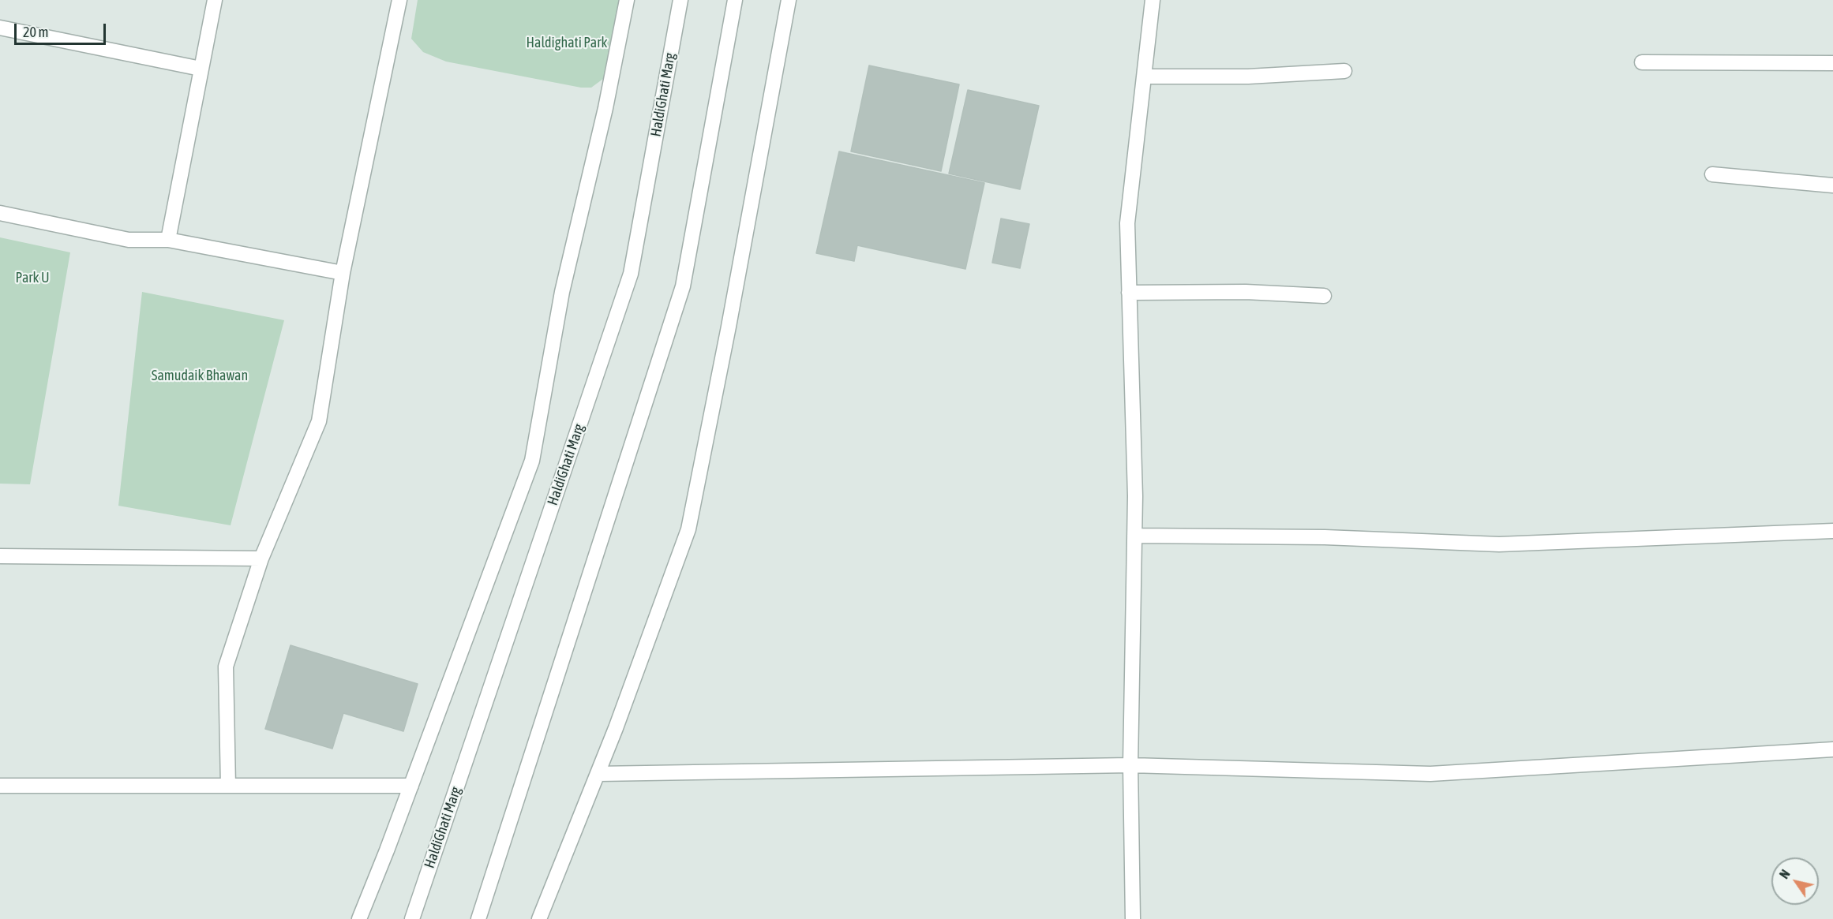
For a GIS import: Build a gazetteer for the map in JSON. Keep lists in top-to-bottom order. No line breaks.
{"streets":{"street":["HaldiGhati Marg"]},"parks":["Haldighati Park","Park U","Samudaik Bhawan"],"scale_bar":"20 m","north":"top left"}
